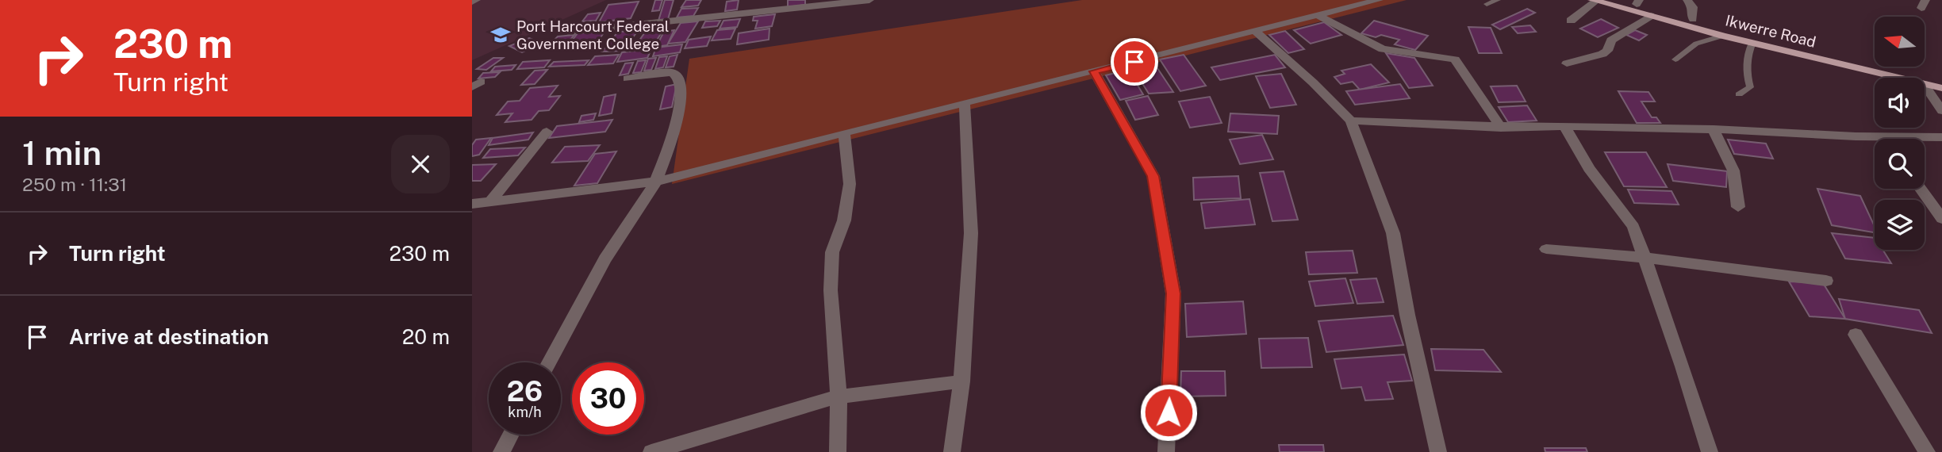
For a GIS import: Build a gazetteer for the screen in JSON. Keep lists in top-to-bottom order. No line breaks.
{"streets":{"main road":["Ikwerre Road"]},"places":{"school or university":["Port Harcourt Federal Government College"]},"north":"left","page":{"turn":["230 m","Turn right"],"heading":["1 min","250 m · 11:31"],"list":[{"name":"Turn right","value":"230 m"},{"name":"Arrive at destination","value":"20 m"}],"speed":"26 km/h","limit":"30"}}
